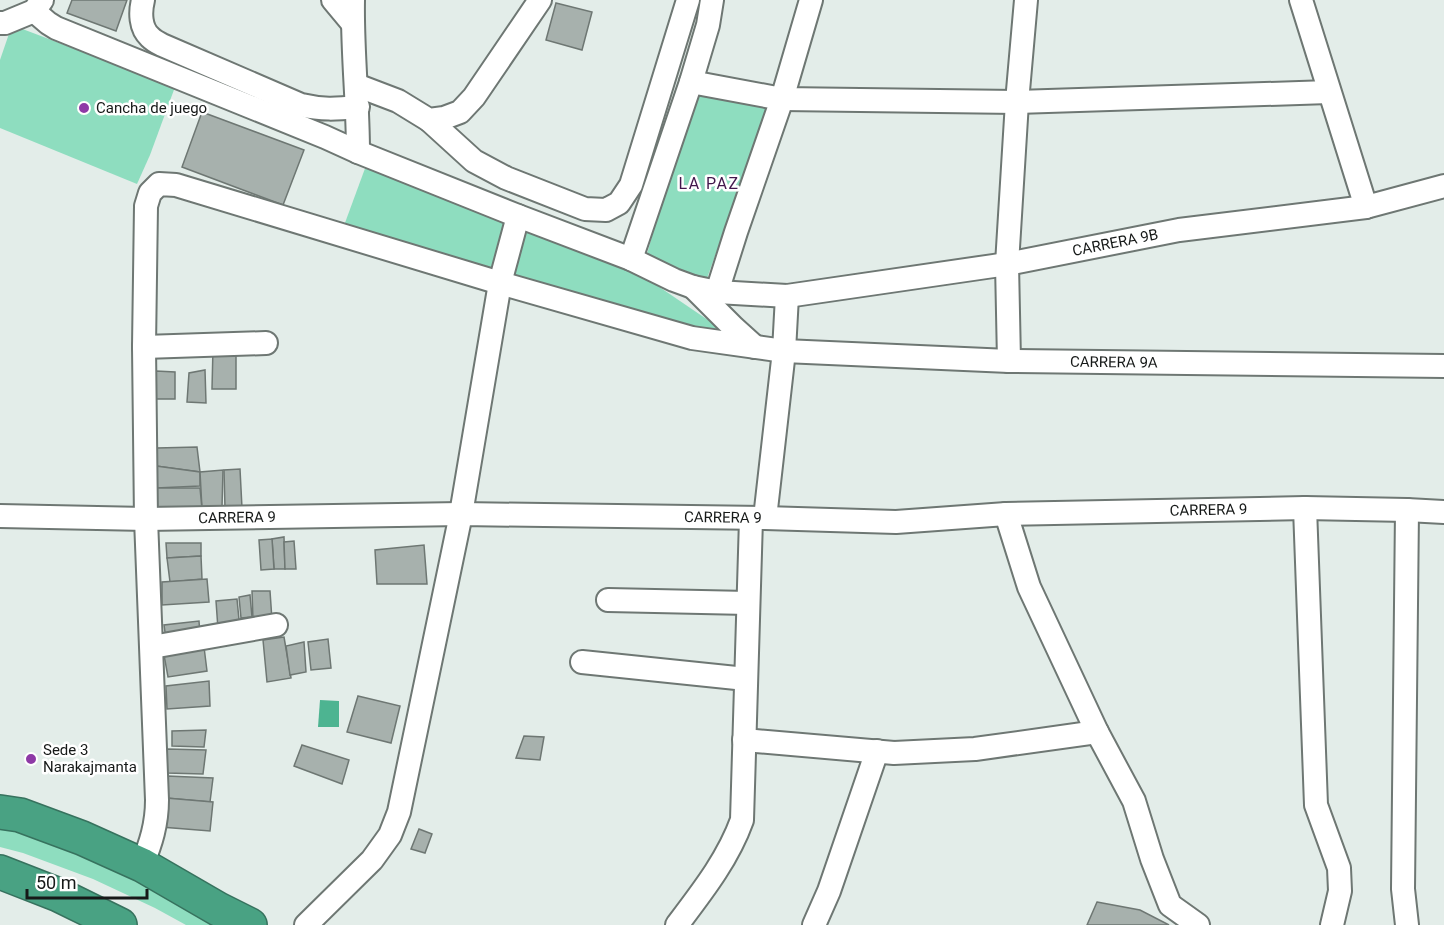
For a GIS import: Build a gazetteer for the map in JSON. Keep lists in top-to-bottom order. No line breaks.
{"streets":{"street":["CARRERA 9B","CARRERA 9A","CARRERA 9"]},"districts":["LA PAZ"],"places":["Cancha de juego","Sede 3 Narakajmanta"],"scale_bar":"50 m"}
